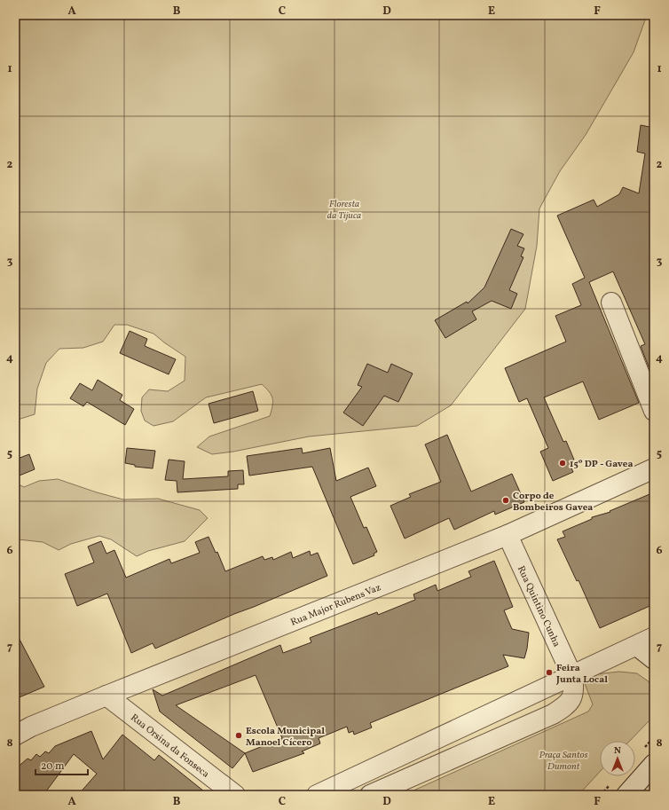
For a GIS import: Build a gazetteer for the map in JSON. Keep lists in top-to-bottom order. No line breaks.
{"streets":{"street":["Rua Major Rubens Vaz","Rua Quintino Cunha","Rua Orsina da Fonseca"]},"crossings":[["Rua Major Rubens Vaz","Rua Quintino Cunha"],["Rua Major Rubens Vaz","Rua Orsina da Fonseca"]],"parks":["Floresta da Tijuca","Praça Santos Dumont"],"places":["15º DP - Gavea","Corpo de Bombeiros Gavea","Feira Junta Local","Escola Municipal Manoel Cícero"],"scale_bar":"20 m","north":"top","grid":{"columns":["A","B","C","D","E","F"],"rows":["1","2","3","4","5","6","7","8"]}}
